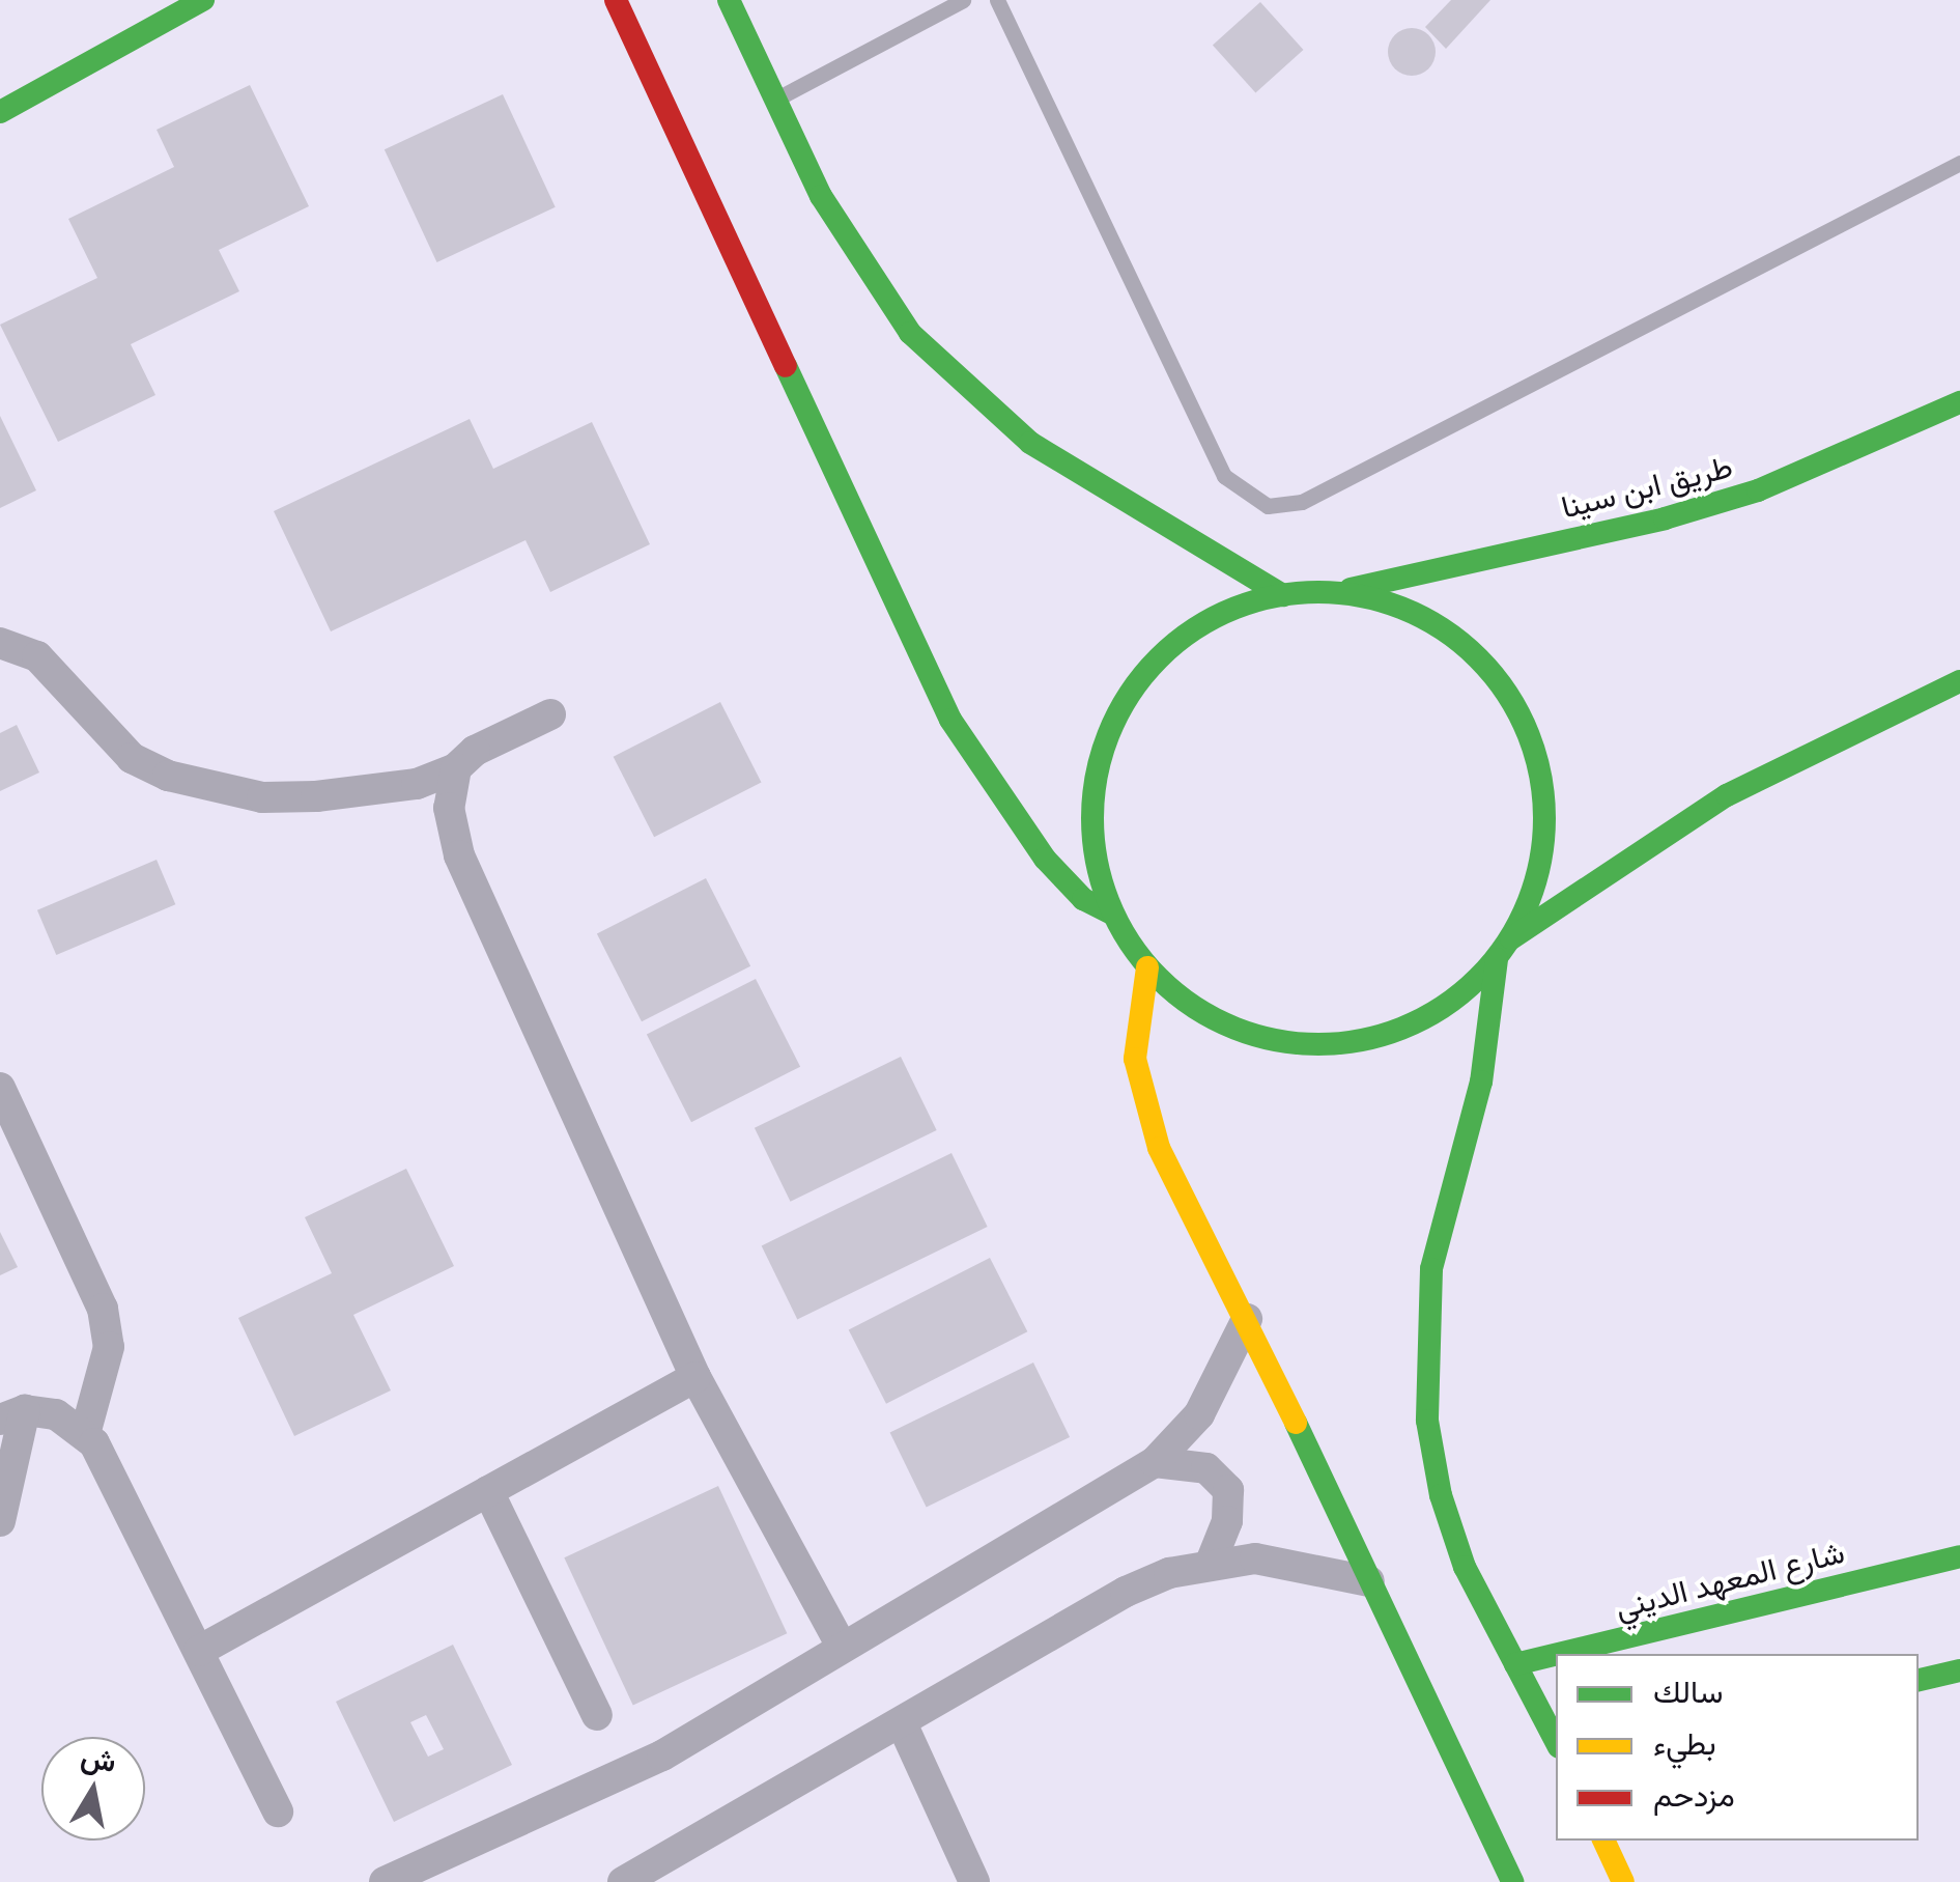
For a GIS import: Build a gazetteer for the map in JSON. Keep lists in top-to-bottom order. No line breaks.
{"streets":{"main road":["طريق ابن سينا","شارع المعهد الديني"]},"legend":["سالك","بطيء","مزدحم"],"north":"top"}
